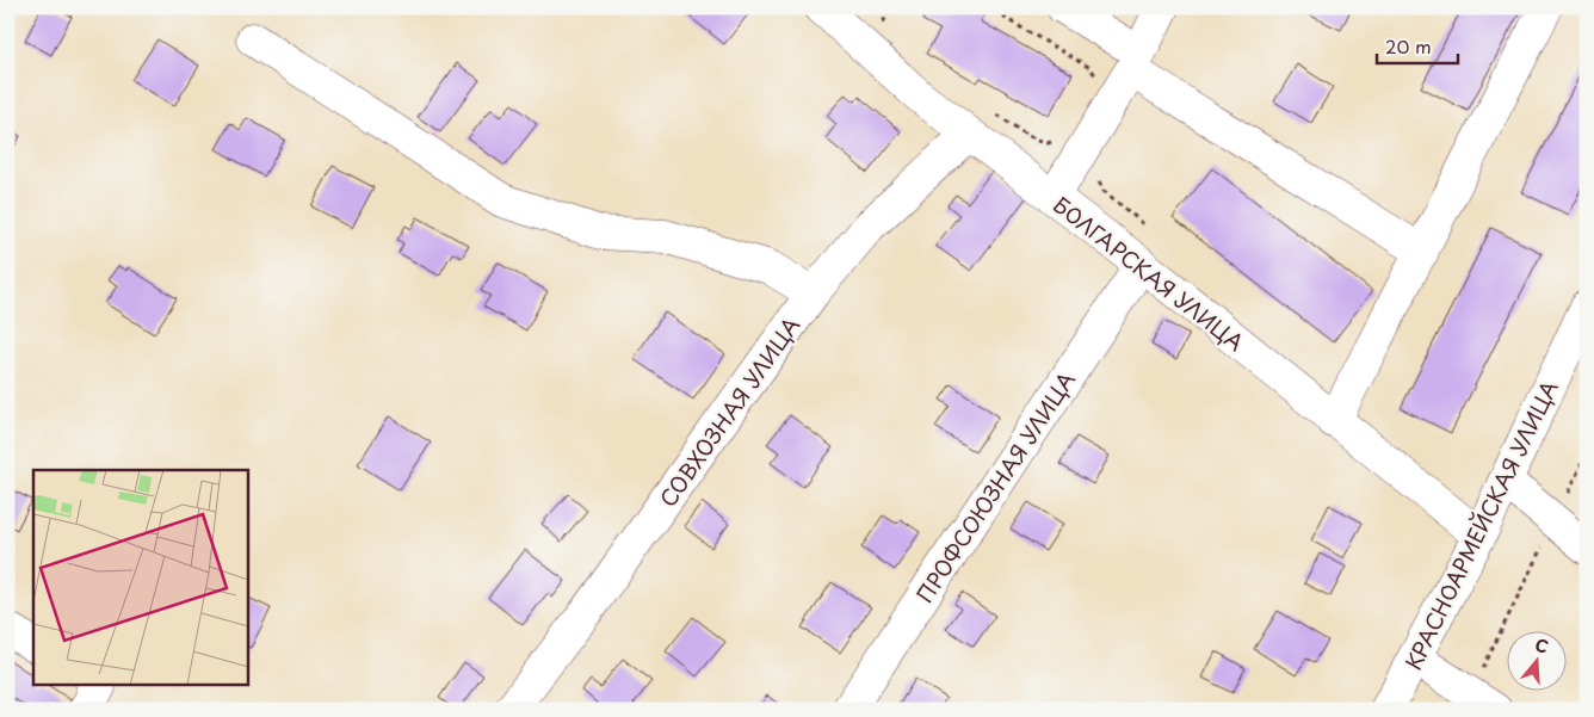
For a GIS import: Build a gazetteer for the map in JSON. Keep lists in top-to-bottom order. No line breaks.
{"streets":{"street":["БОЛГАРСКАЯ УЛИЦА","СОВХОЗНАЯ УЛИЦА","ПРОФСОЮЗНАЯ УЛИЦА","КРАСНОАРМЕЙСКАЯ УЛИЦА"]},"crossings":[["БОЛГАРСКАЯ УЛИЦА","СОВХОЗНАЯ УЛИЦА"],["БОЛГАРСКАЯ УЛИЦА","ПРОФСОЮЗНАЯ УЛИЦА"],["БОЛГАРСКАЯ УЛИЦА","КРАСНОАРМЕЙСКАЯ УЛИЦА"]],"scale_bar":"20 m","north":"top"}
